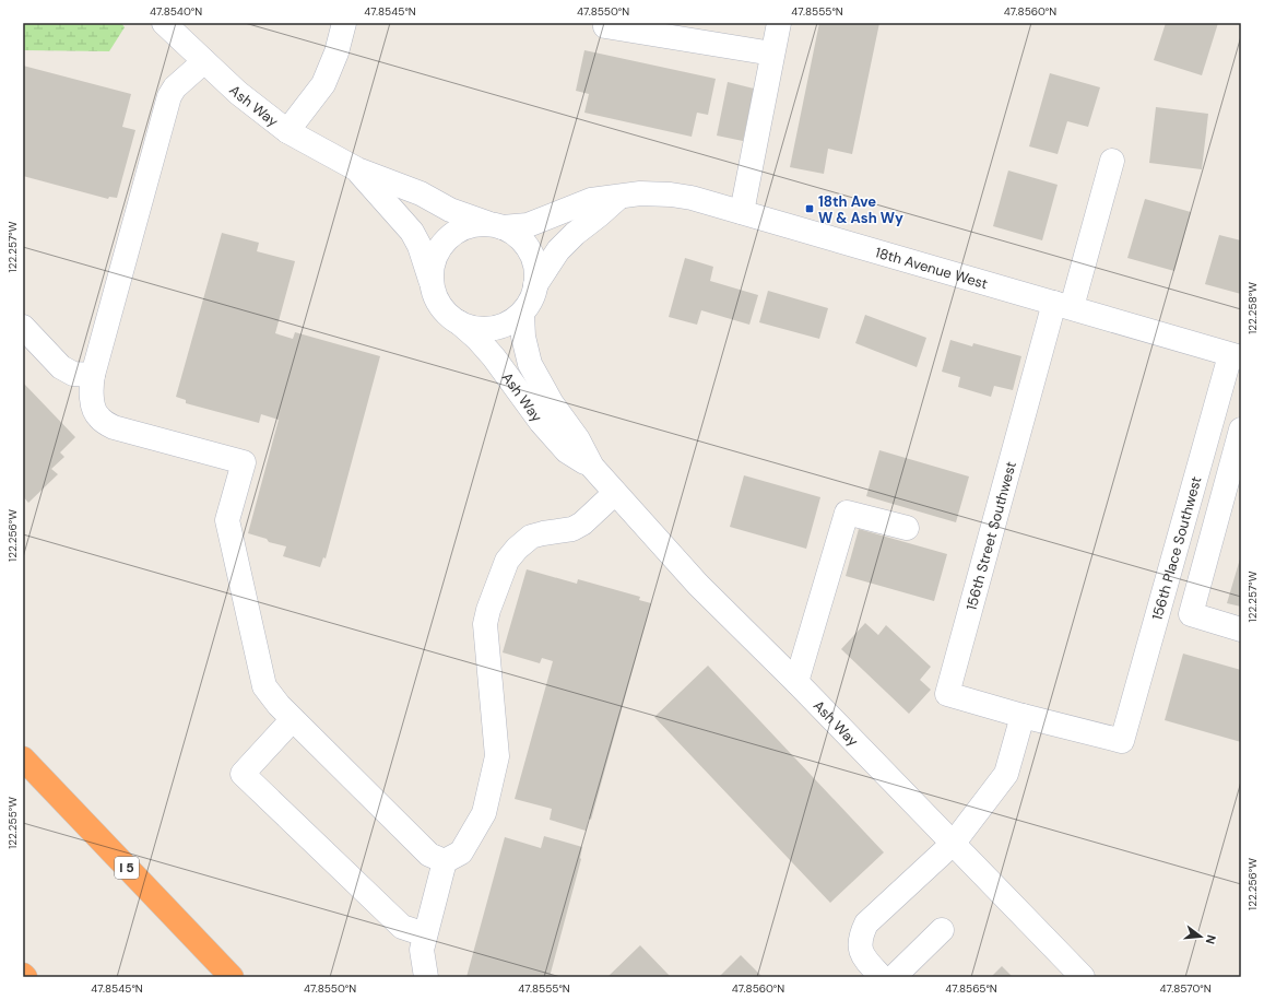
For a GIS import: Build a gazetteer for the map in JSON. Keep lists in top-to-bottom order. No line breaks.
{"streets":{"highway":["I 5"],"street":["Ash Way","18th Avenue West","156th Street Southwest","156th Place Southwest"]},"crossings":[["Ash Way","18th Avenue West"],["18th Avenue West","156th Street Southwest"],["18th Avenue West","156th Place Southwest"],["156th Street Southwest","156th Place Southwest"]],"places":{"transit":["18th Ave W & Ash Wy"]},"north":"right","coordinates":["47.8540°N","47.8545°N","47.8550°N","47.8555°N","47.8560°N","122.257°W","122.258°W","122.256°W","122.255°W","47.8565°N","47.8570°N"]}
